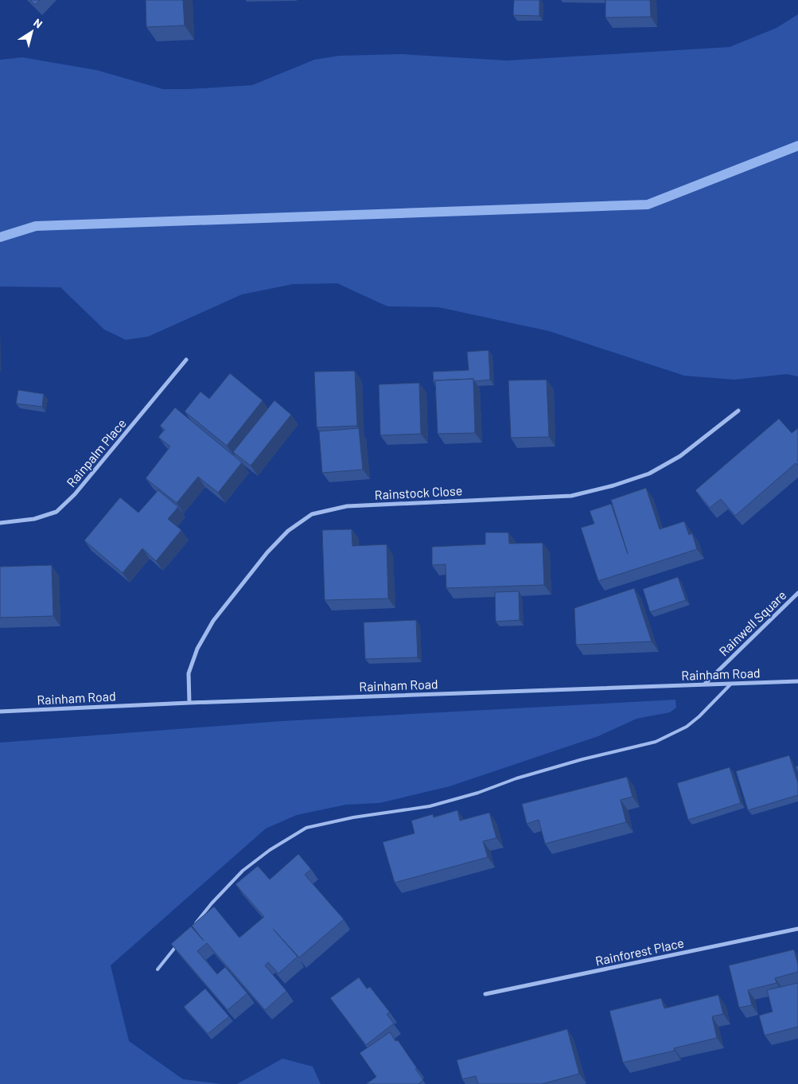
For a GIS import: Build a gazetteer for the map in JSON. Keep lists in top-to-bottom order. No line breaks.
{"streets":{"street":["Rainpalm Place","Rainstock Close","Rainwell Square","Rainham Road","Rainforest Place"]},"crossings":[["Rainstock Close","Rainham Road"],["Rainwell Square","Rainham Road"]],"north":"top right"}
